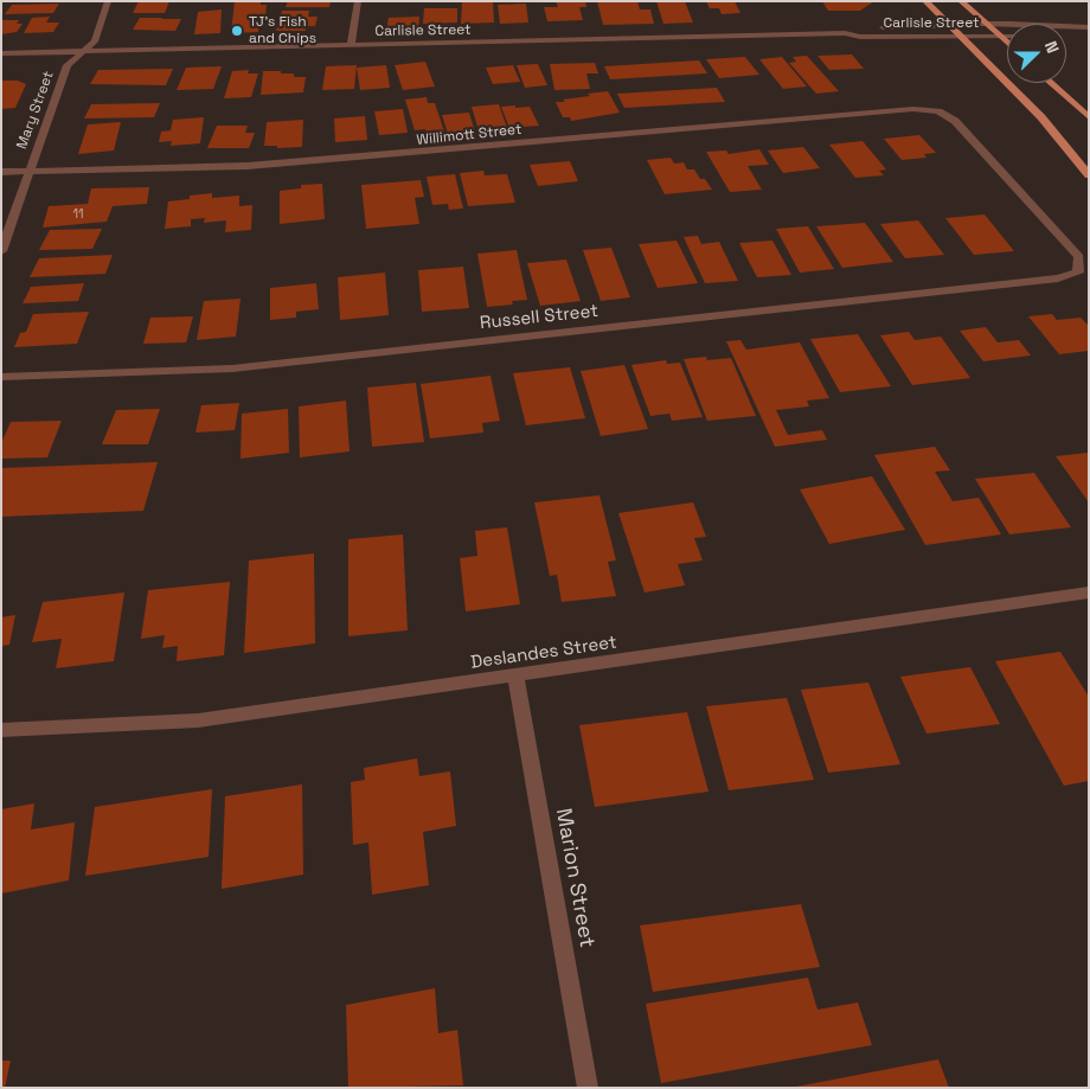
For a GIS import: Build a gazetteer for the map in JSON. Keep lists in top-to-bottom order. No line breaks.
{"streets":{"street":["Carlisle Street","Mary Street","Willimott Street","Russell Street","Deslandes Street","Marion Street"]},"crossings":[["Carlisle Street","Mary Street"],["Mary Street","Willimott Street"],["Willimott Street","Russell Street"],["Deslandes Street","Marion Street"]],"places":["TJ's Fish and Chips"],"house_numbers":["11"],"north":"right"}
